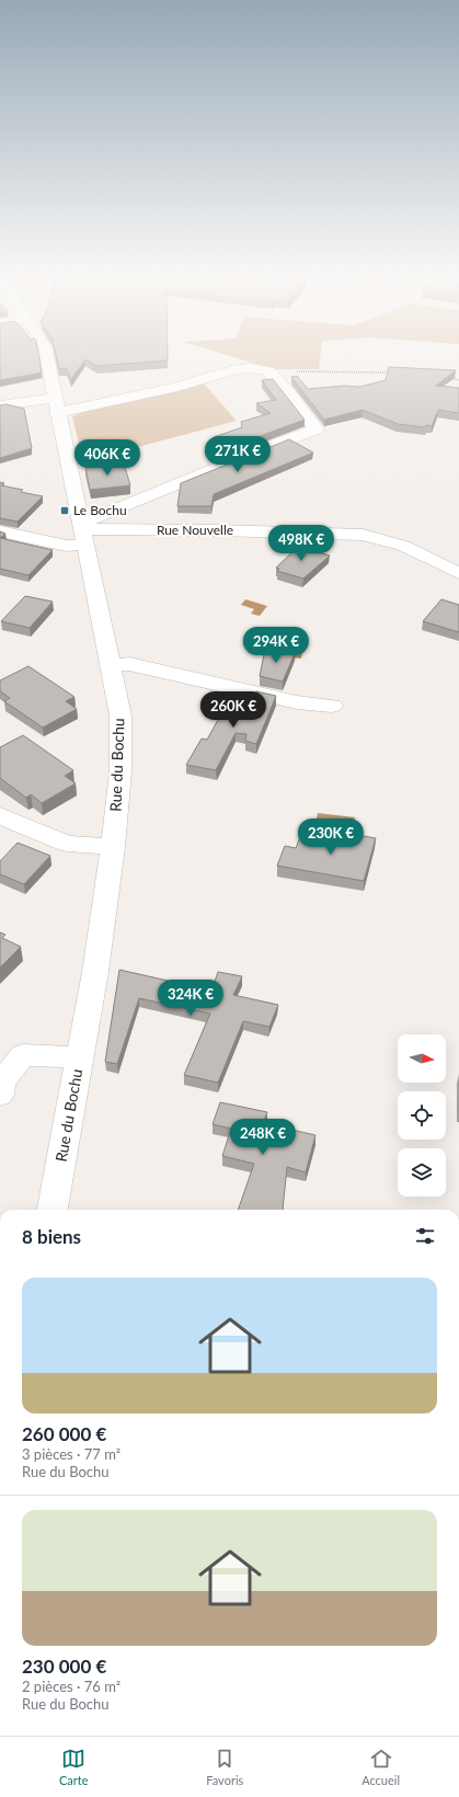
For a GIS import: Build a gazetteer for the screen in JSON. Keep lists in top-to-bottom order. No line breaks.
{"streets":{"street":["Rue Nouvelle","Rue du Bochu"]},"crossings":[["Rue Nouvelle","Rue du Bochu"]],"places":{"transit":["Le Bochu"]},"north":"right","page":{"price":["271K €","406K €","498K €","294K €","260K €","230K €","324K €","248K €"],"heading":"8 biens","list":[{"name":"260 000 €","note":"3 pièces · 77 m² · Rue du Bochu"},{"name":"230 000 €","note":"2 pièces · 76 m² · Rue du Bochu"}],"tabs":["Carte","Favoris","Accueil"]}}
